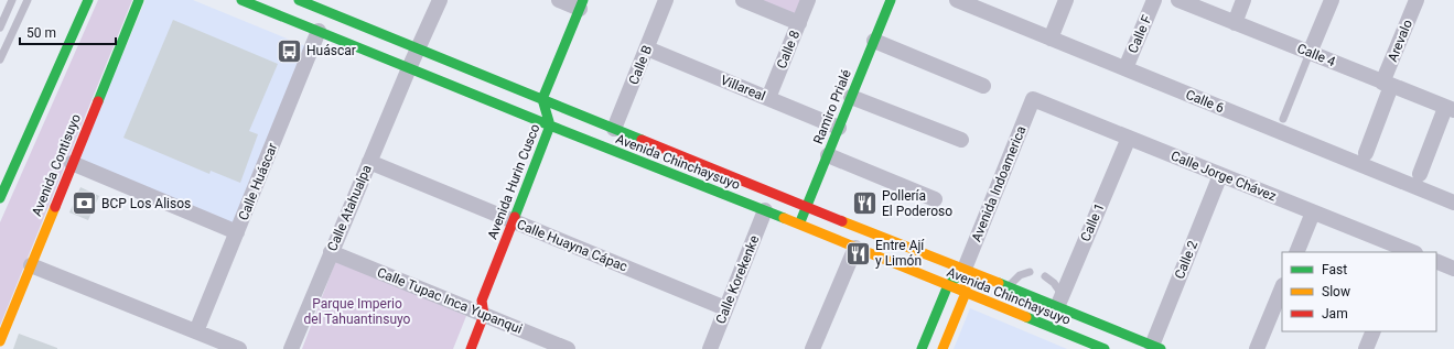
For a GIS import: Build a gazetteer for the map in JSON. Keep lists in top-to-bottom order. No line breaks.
{"streets":{"main road":["Ramiro Prialé","Avenida Chinchaysuyo","Avenida Contisuyo","Avenida Hurin Cusco","Avenida Indoamerica"],"street":["Calle F","Arevalo","Calle 8","Calle 4","Calle B","Villareal","Calle 6","Calle Jorge Chávez","Calle Huáscar","Calle Atahualpa","Calle 1","Calle Huayna Cápac","Calle 2","Calle Korekenke","Calle Tupac Inca Yupanqui"]},"crossings":[["Calle F","Calle 6"],["Arevalo","Calle 4"],["Calle 8","Villareal"],["Calle B","Villareal"],["Calle B","Avenida Chinchaysuyo"],["Villareal","Ramiro Prialé"],["Ramiro Prialé","Avenida Chinchaysuyo"],["Avenida Chinchaysuyo","Calle Huáscar"],["Avenida Chinchaysuyo","Avenida Hurin Cusco"],["Avenida Chinchaysuyo","Avenida Indoamerica"],["Avenida Chinchaysuyo","Calle Atahualpa"],["Avenida Chinchaysuyo","Calle 1"],["Avenida Chinchaysuyo","Calle 2"],["Avenida Chinchaysuyo","Calle Korekenke"],["Calle Jorge Chávez","Avenida Indoamerica"],["Calle Jorge Chávez","Calle 1"],["Calle Jorge Chávez","Calle 2"],["Avenida Hurin Cusco","Calle Huayna Cápac"],["Avenida Hurin Cusco","Calle Tupac Inca Yupanqui"],["Calle Atahualpa","Calle Huayna Cápac"],["Calle Atahualpa","Calle Tupac Inca Yupanqui"],["Calle Huayna Cápac","Calle Korekenke"]],"parks":["Parque Imperio del Tahuantinsuyo"],"places":{"bus stop":["Huáscar"],"bank":["BCP Los Alisos"],"restaurant":["Pollería El Poderoso","Entre Ají y Limón"]},"legend":["Fast","Slow","Jam"],"scale_bar":"50 m"}
